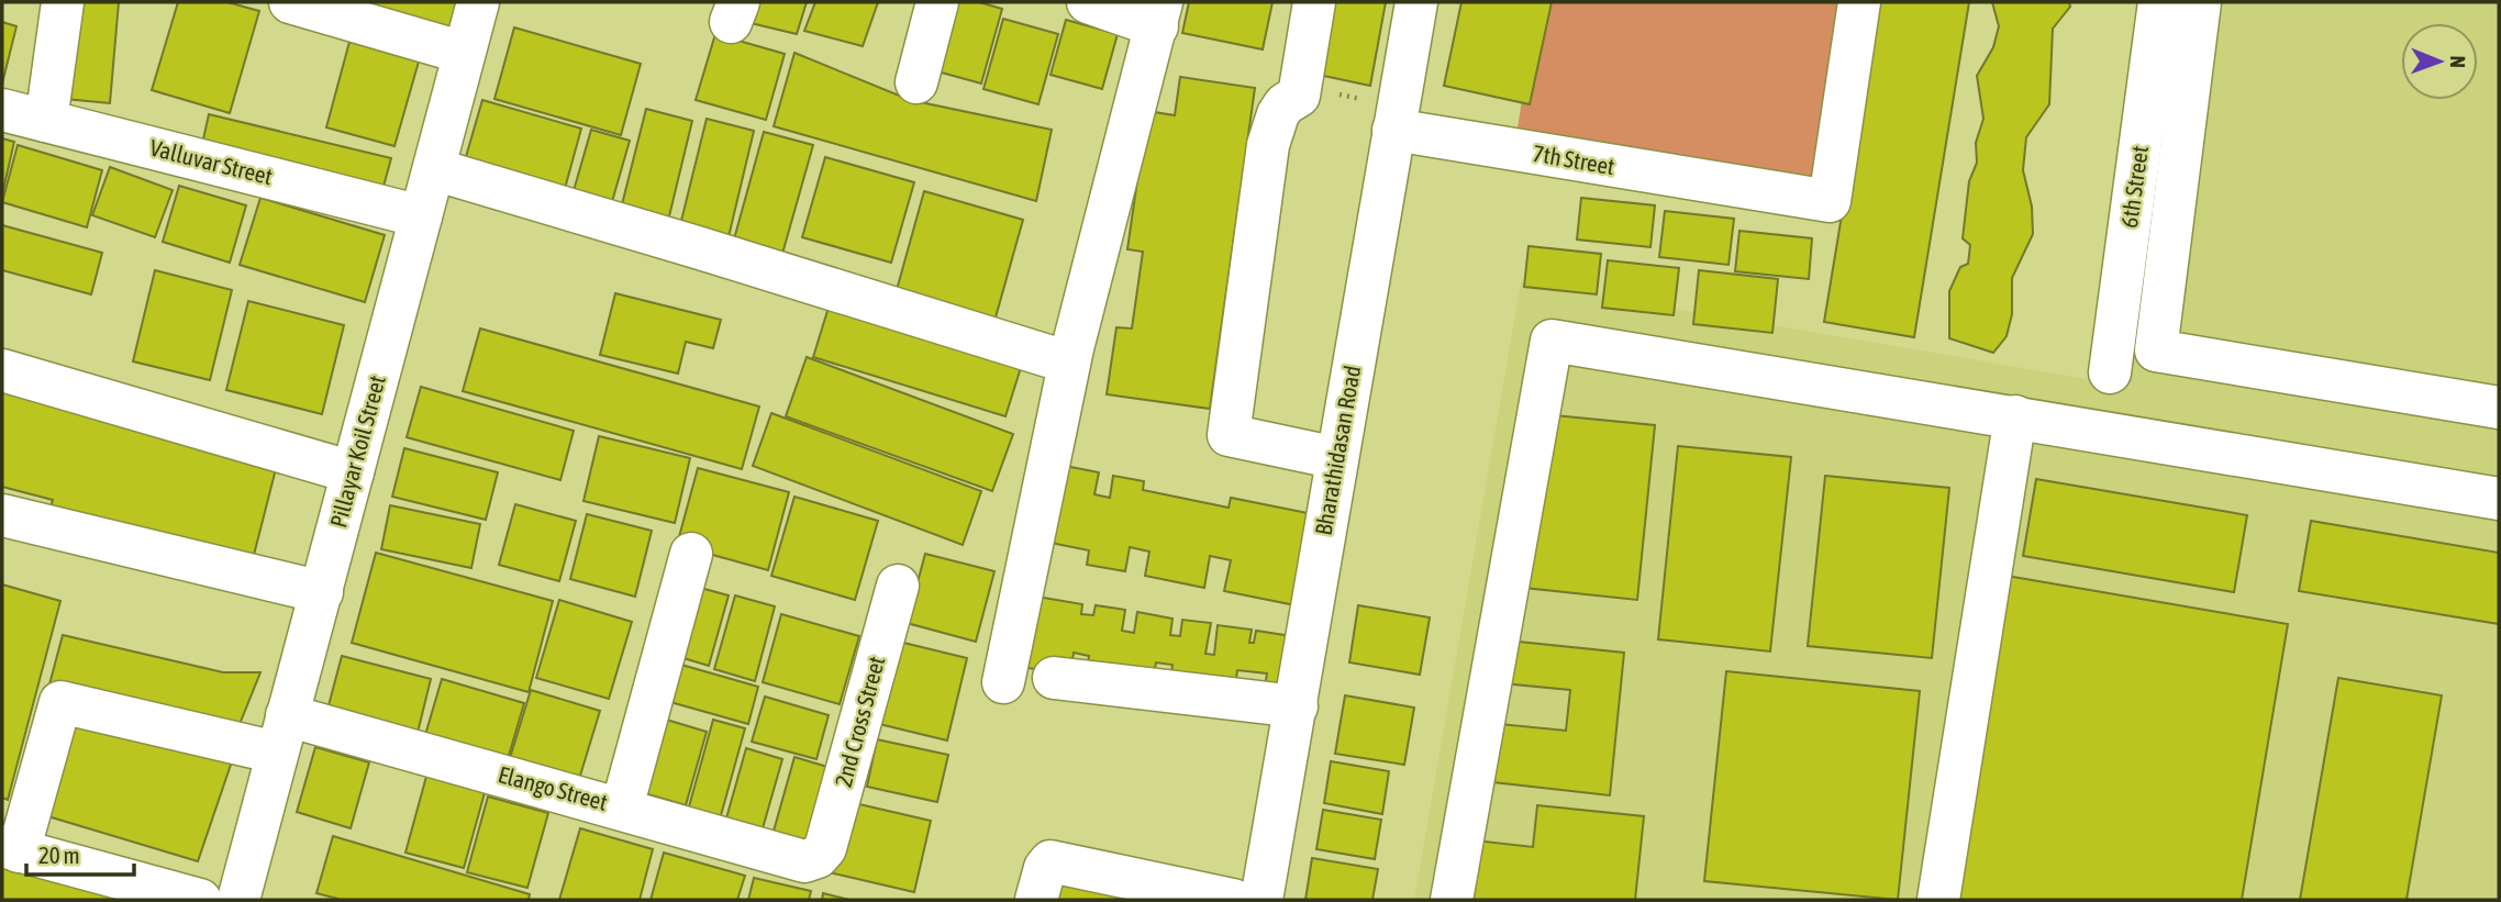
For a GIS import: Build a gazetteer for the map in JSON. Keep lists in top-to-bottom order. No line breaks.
{"streets":{"street":["7th Street","Valluvar Street","6th Street","Bharathidasan Road","Pillayar Koil Street","2nd Cross Street","Elango Street"]},"crossings":[["7th Street","Bharathidasan Road"],["Valluvar Street","Pillayar Koil Street"],["Pillayar Koil Street","Elango Street"],["2nd Cross Street","Elango Street"]],"scale_bar":"20 m","north":"right"}
